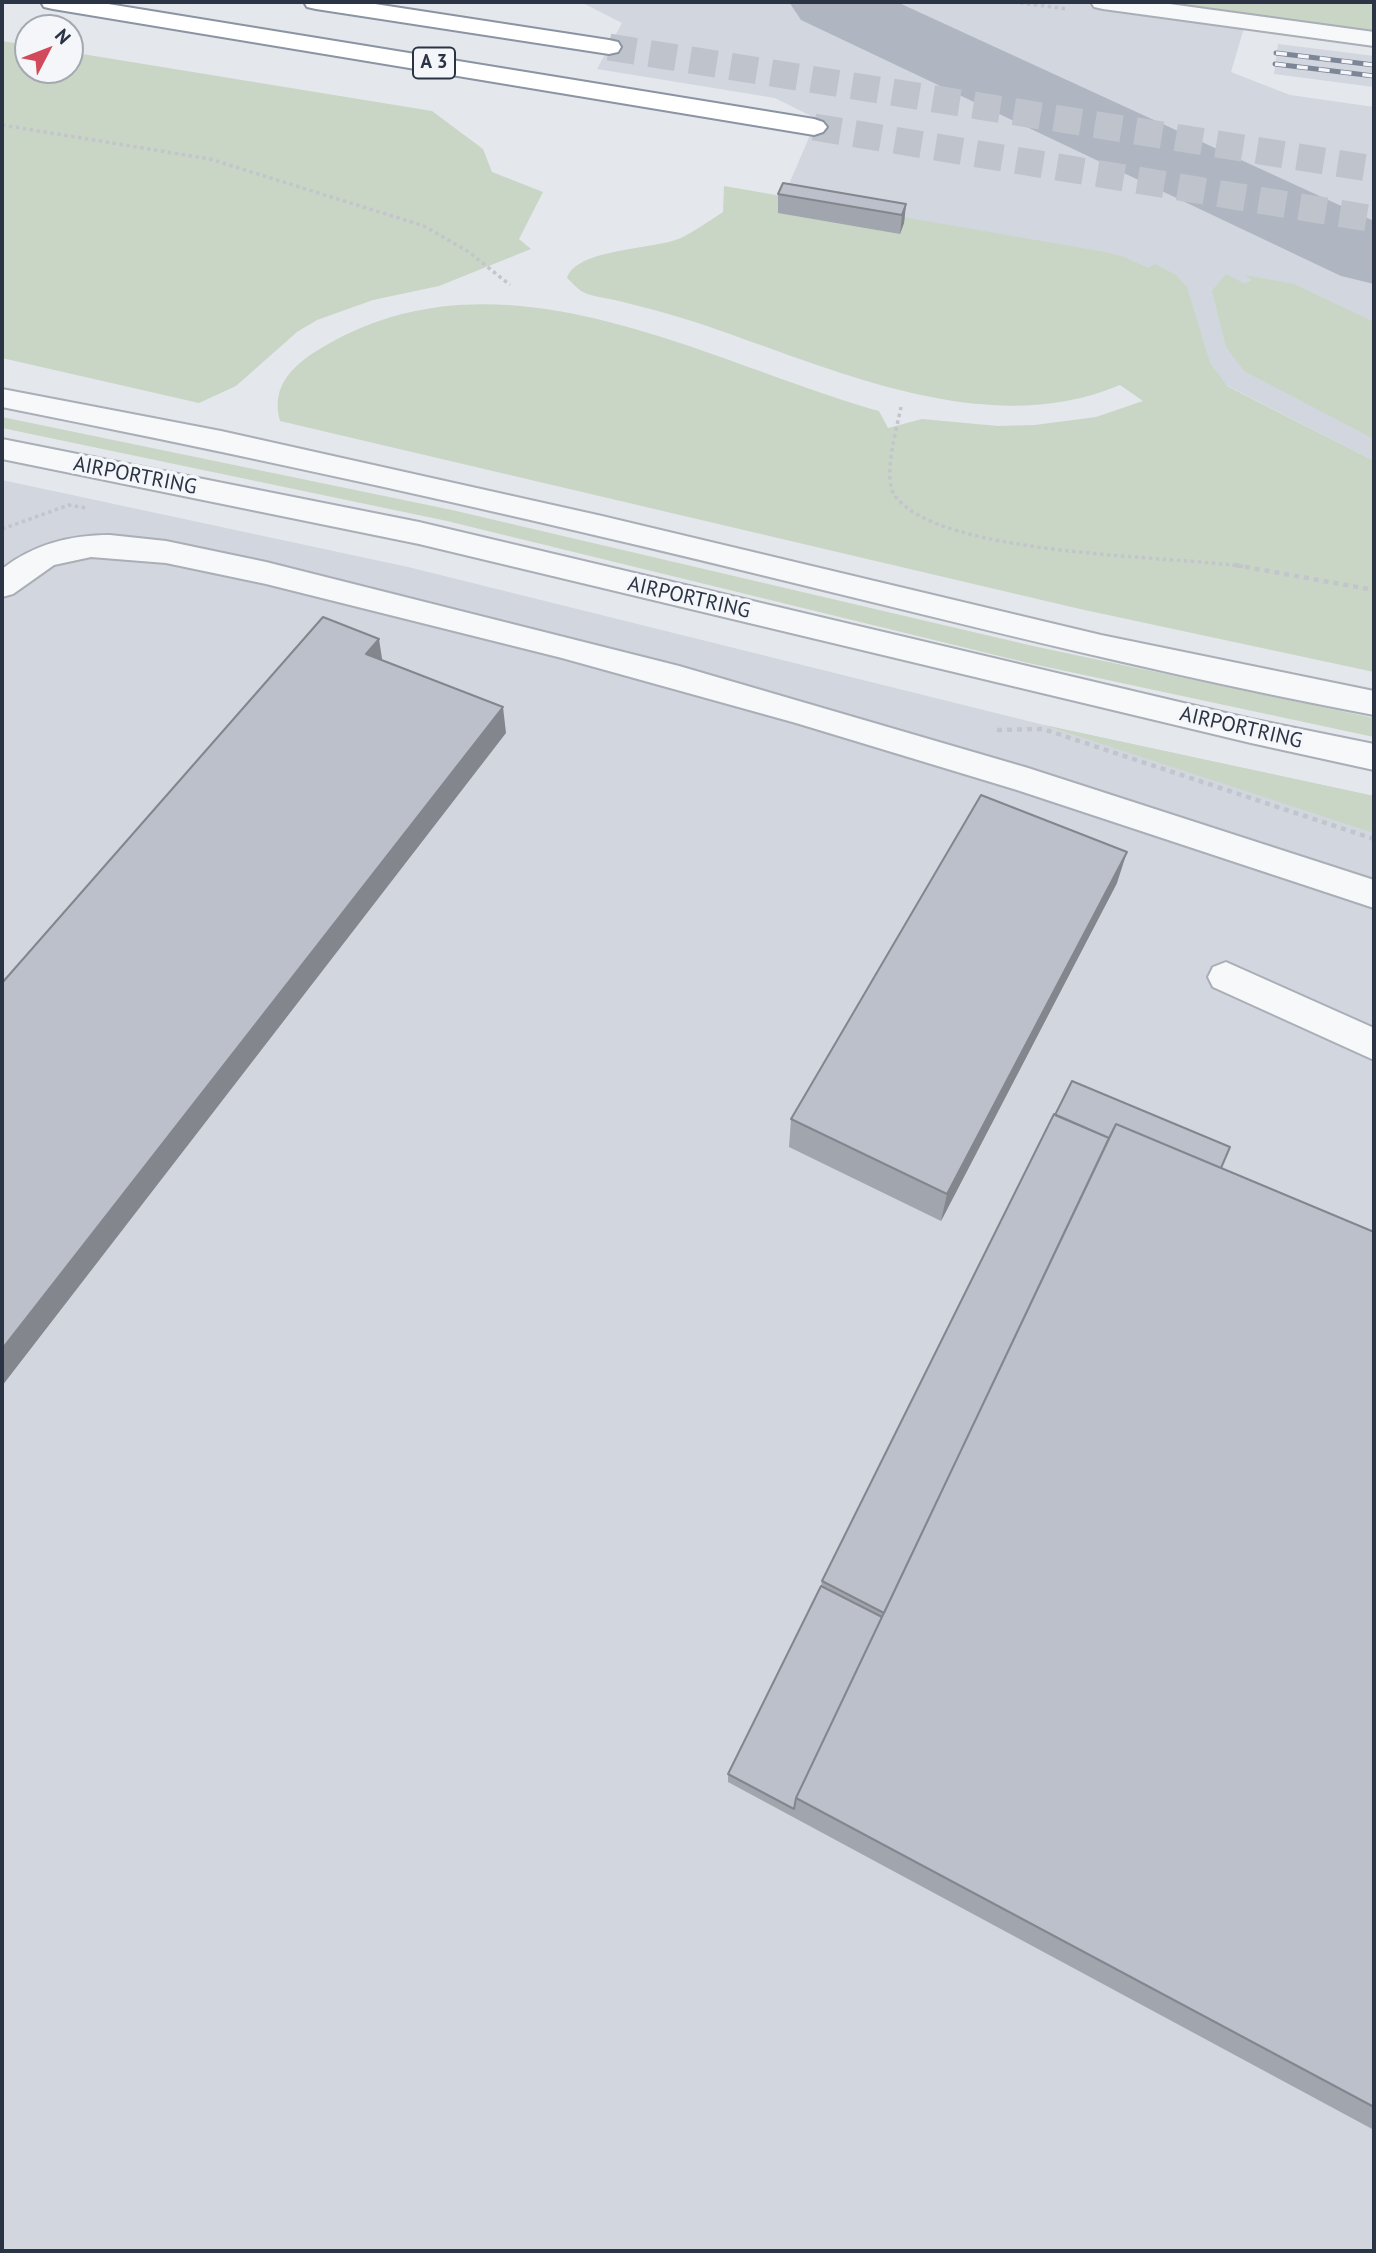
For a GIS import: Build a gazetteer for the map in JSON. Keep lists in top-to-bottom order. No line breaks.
{"streets":{"highway":["A 3"],"street":["AIRPORTRING"]},"north":"top right"}
